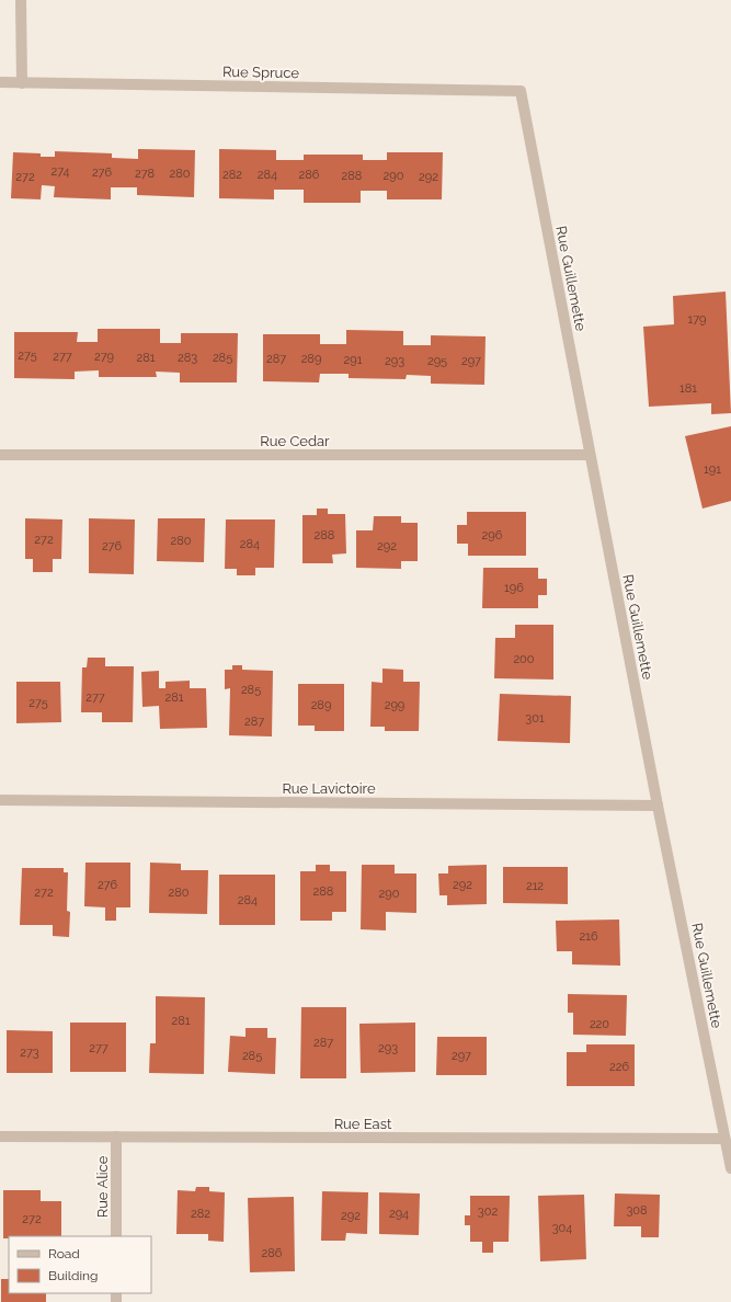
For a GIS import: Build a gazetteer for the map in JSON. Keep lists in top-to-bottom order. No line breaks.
{"streets":{"street":["Rue Spruce","Rue Guillemette","Rue Cedar","Rue Lavictoire","Rue East","Rue Alice"]},"crossings":[["Rue Spruce","Rue Guillemette"],["Rue Guillemette","Rue Cedar"],["Rue Guillemette","Rue Lavictoire"],["Rue Guillemette","Rue East"],["Rue East","Rue Alice"]],"house_numbers":["274","276","278","280","282","284","286","288","290","272","292","179","275","277","279","281","283","285","287","289","291","293","295","297","181","191","288","296","272","280","284","276","292","196","200","285","277","281","275","289","299","301","287","276","292","212","288","272","280","290","284","216","281","220","287","277","293","273","285","297","226","308","302","282","294","292","272","304","286"],"legend":["Road","Building"]}
